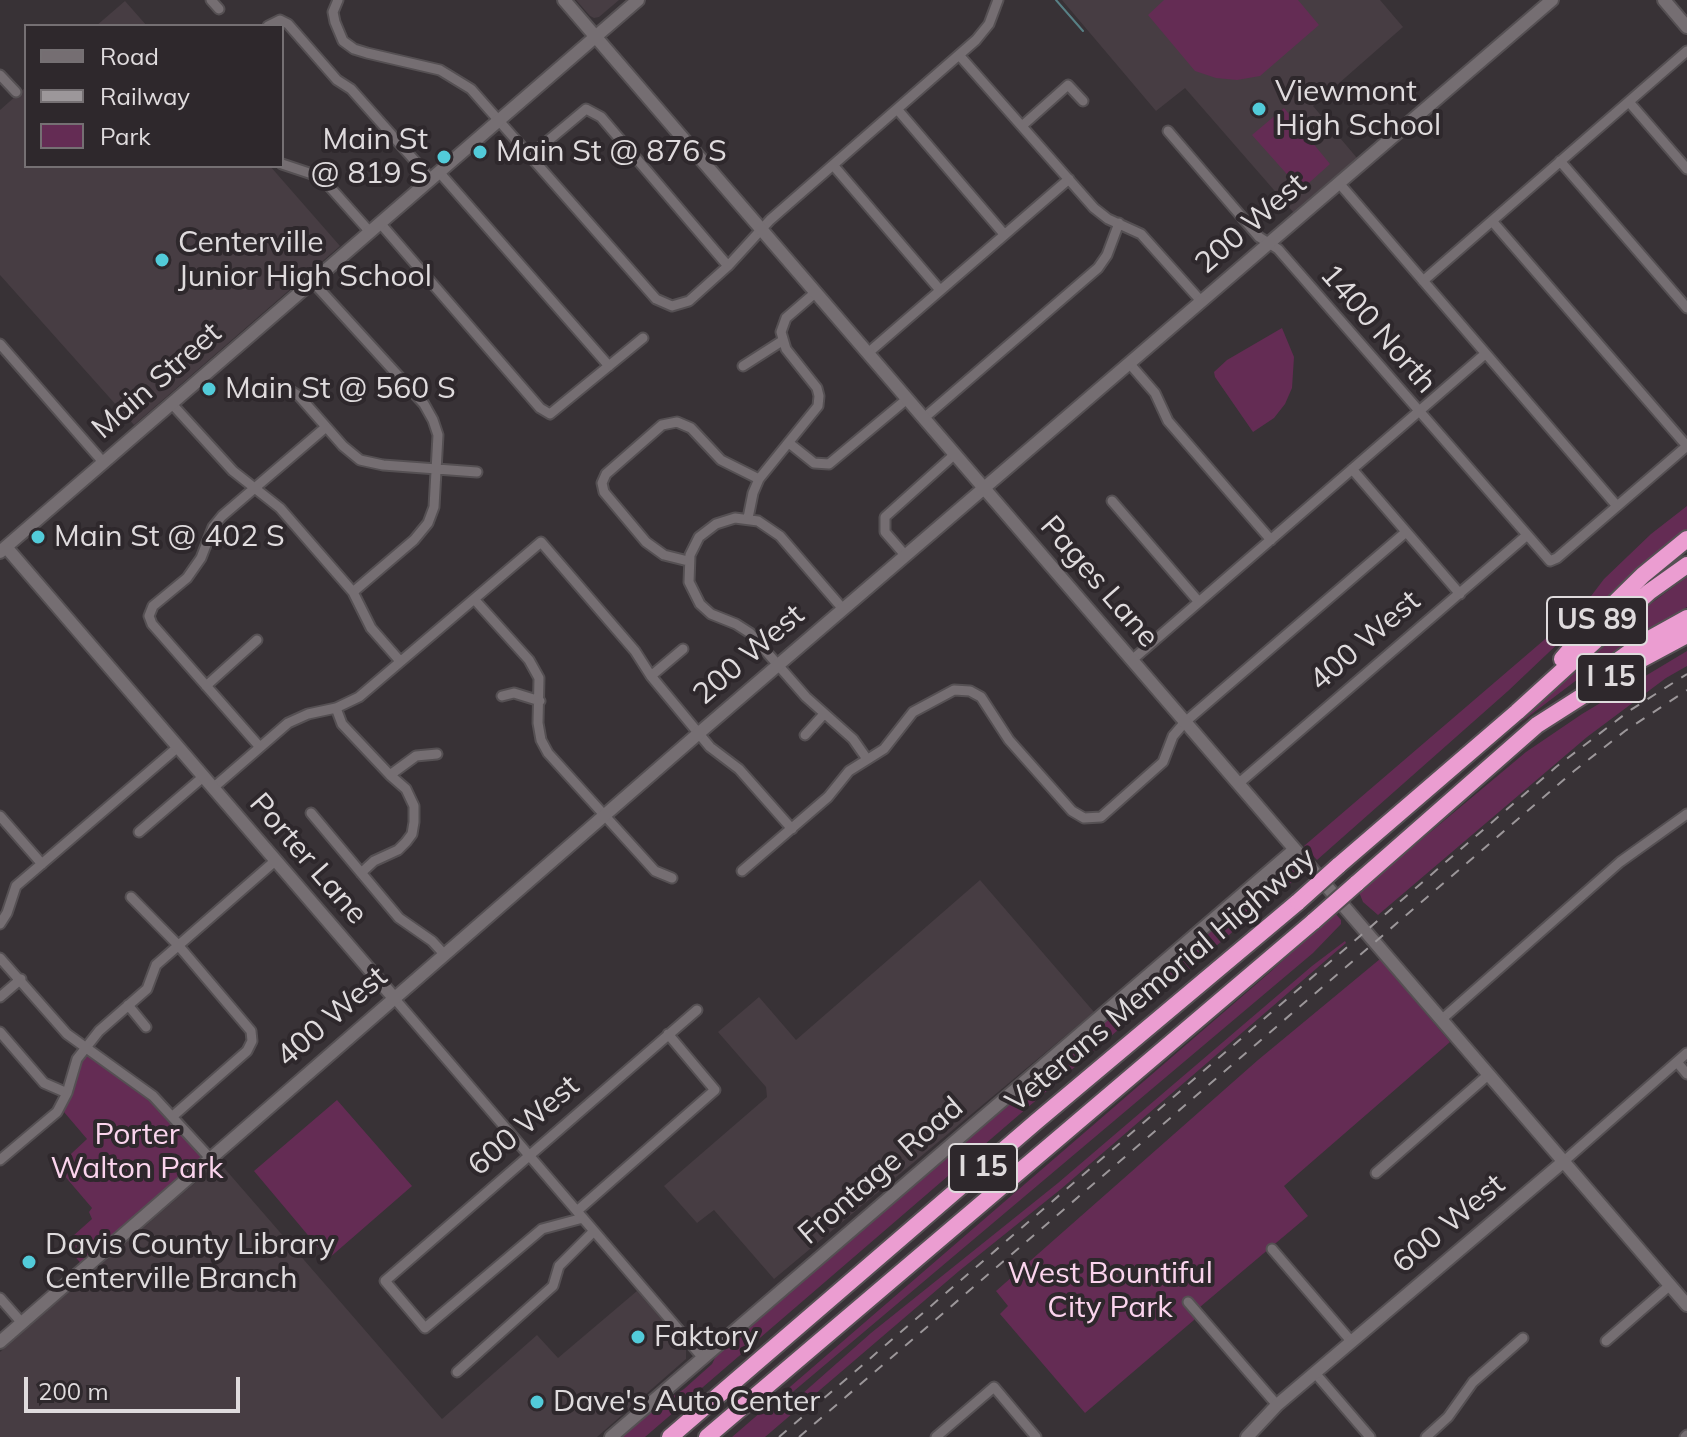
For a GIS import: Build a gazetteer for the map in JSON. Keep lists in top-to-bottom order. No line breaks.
{"streets":{"highway":["US 89","I 15","Veterans Memorial Highway"],"street":["200 West","1400 North","Main Street","Pages Lane","400 West","Porter Lane","600 West","Frontage Road"]},"crossings":[["200 West","1400 North"],["200 West","Pages Lane"],["200 West","400 West"],["1400 North","400 West"],["Main Street","Pages Lane"],["Main Street","Porter Lane"],["Pages Lane","400 West"],["Pages Lane","600 West"],["Pages Lane","Frontage Road"],["US 89","Veterans Memorial Highway"],["400 West","Porter Lane"],["Porter Lane","600 West"],["Porter Lane","Frontage Road"]],"parks":["Porter Walton Park","West Bountiful City Park"],"places":["Viewmont High School","Main St @ 876 S","Main St @ 819 S","Centerville Junior High School","Main St @ 560 S","Main St @ 402 S","Davis County Library Centerville Branch","Faktory","Dave's Auto Center"],"legend":["Road","Railway","Park"],"scale_bar":"200 m"}
